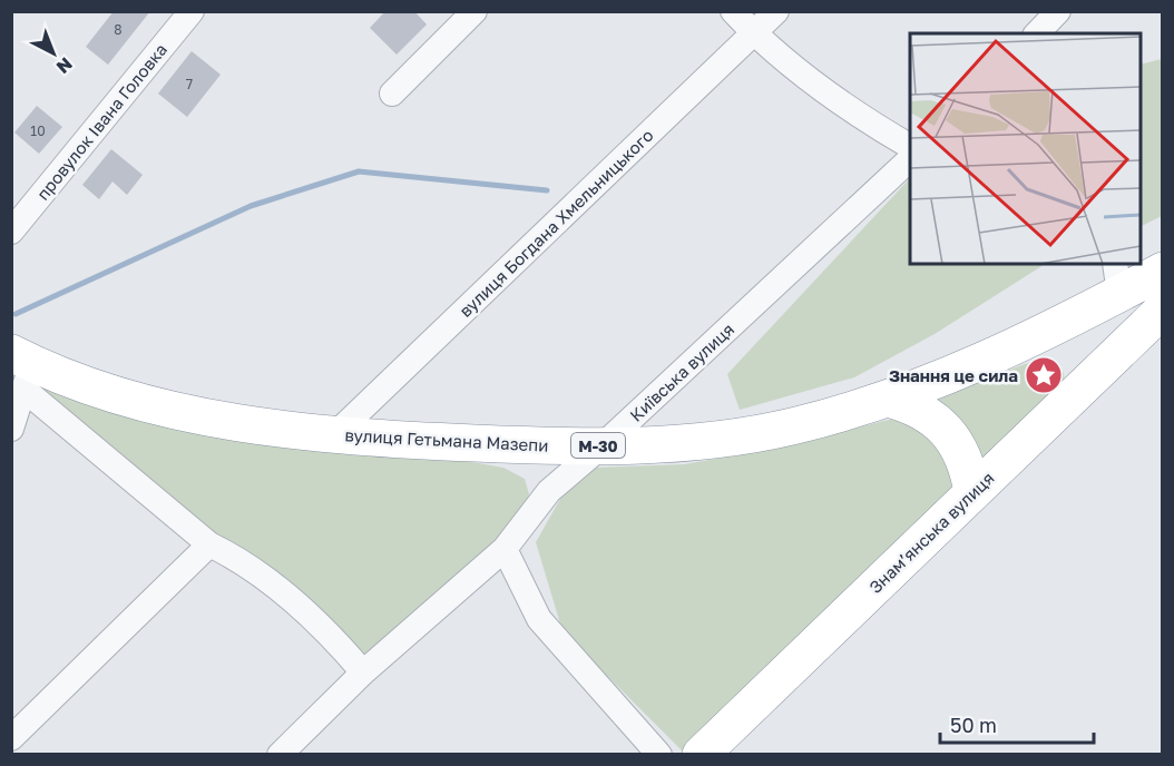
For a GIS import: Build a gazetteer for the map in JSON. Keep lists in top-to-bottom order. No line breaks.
{"streets":{"highway":["вулиця Гетьмана Мазепи","М-30","Знамʼянська вулиця"],"street":["провулок Івана Головка","вулиця Богдана Хмельницького","Київська вулиця"]},"crossings":[["вулиця Богдана Хмельницького","вулиця Гетьмана Мазепи"],["Київська вулиця","вулиця Гетьмана Мазепи"]],"places":{"place":["Знання це сила"]},"house_numbers":["8","7","10"],"scale_bar":"50 m","north":"bottom right"}
